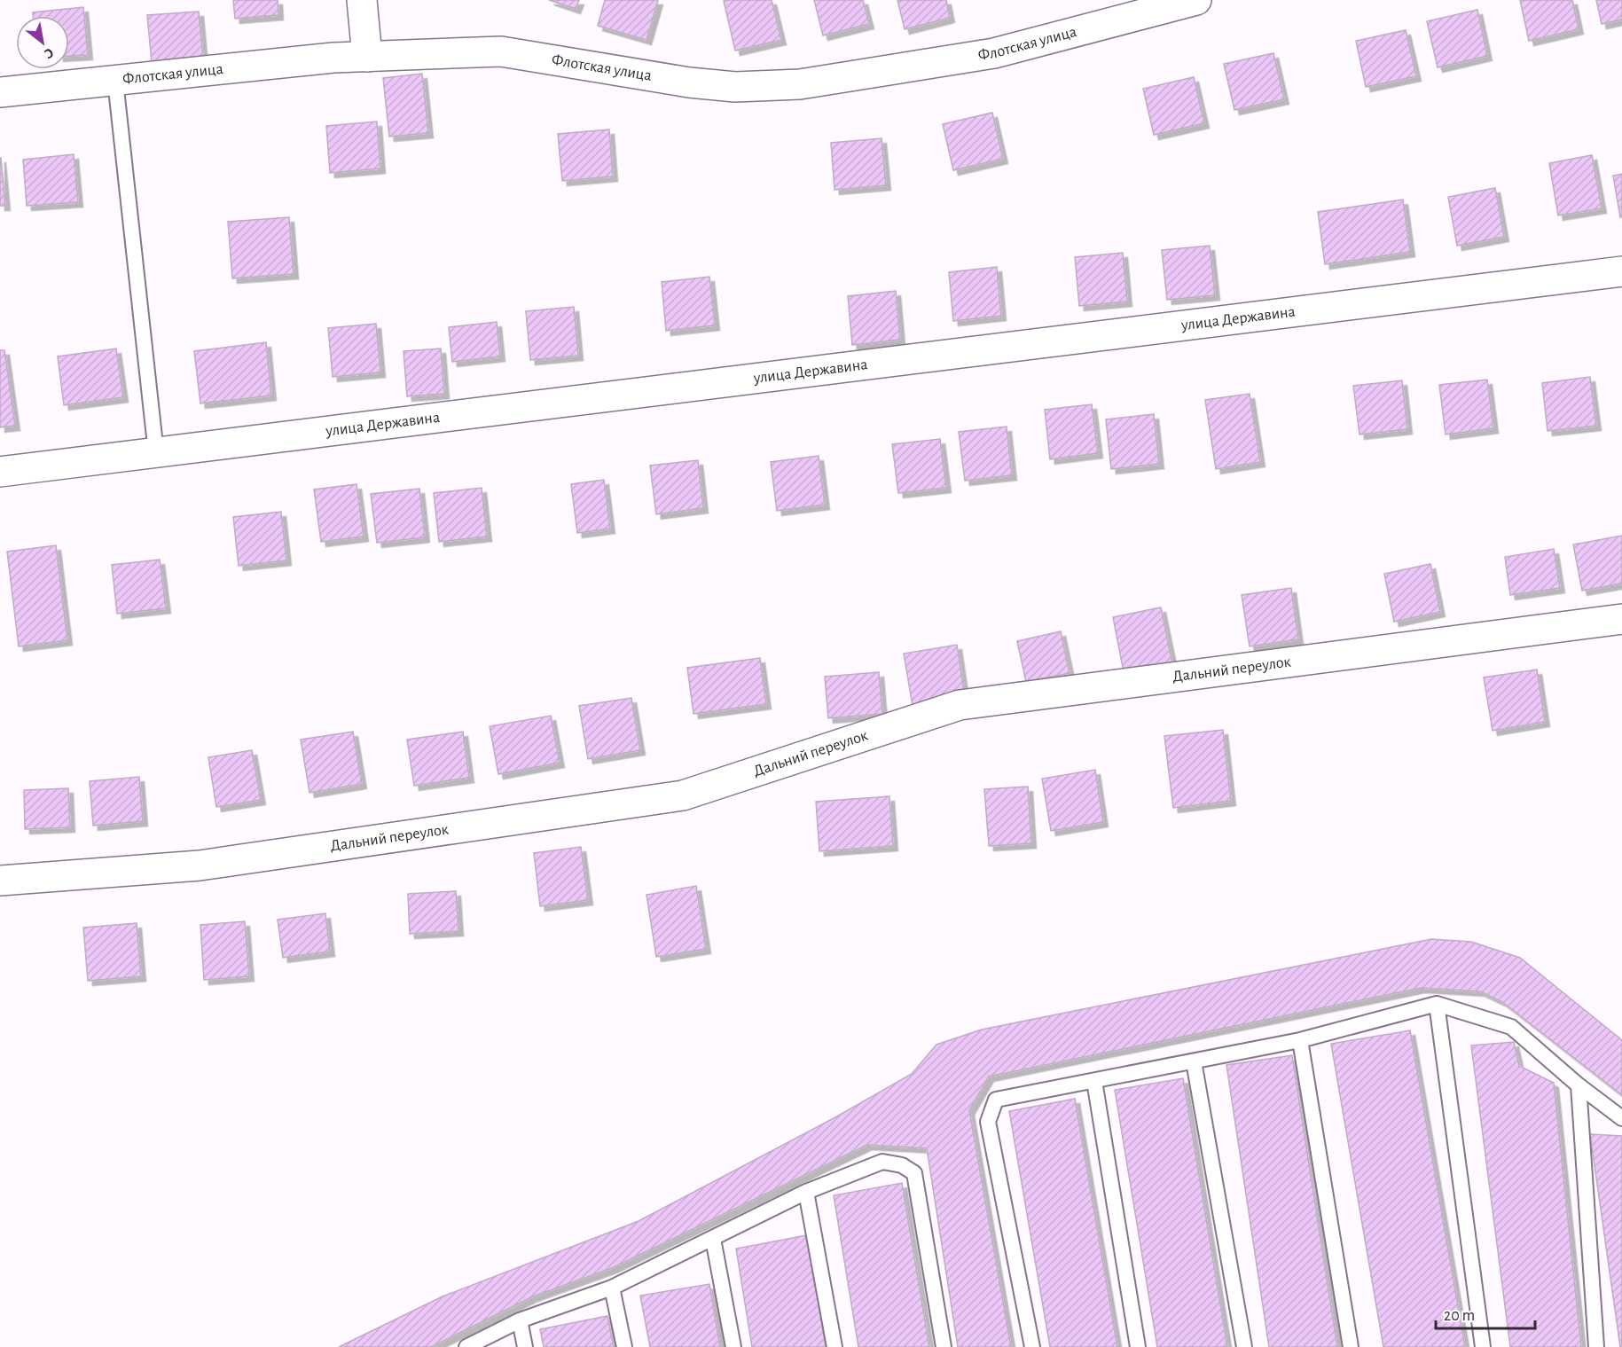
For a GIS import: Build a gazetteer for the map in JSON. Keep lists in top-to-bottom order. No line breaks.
{"streets":{"street":["Флотская улица","улица Державина","Дальний переулок"]},"scale_bar":"20 m","north":"bottom right"}
